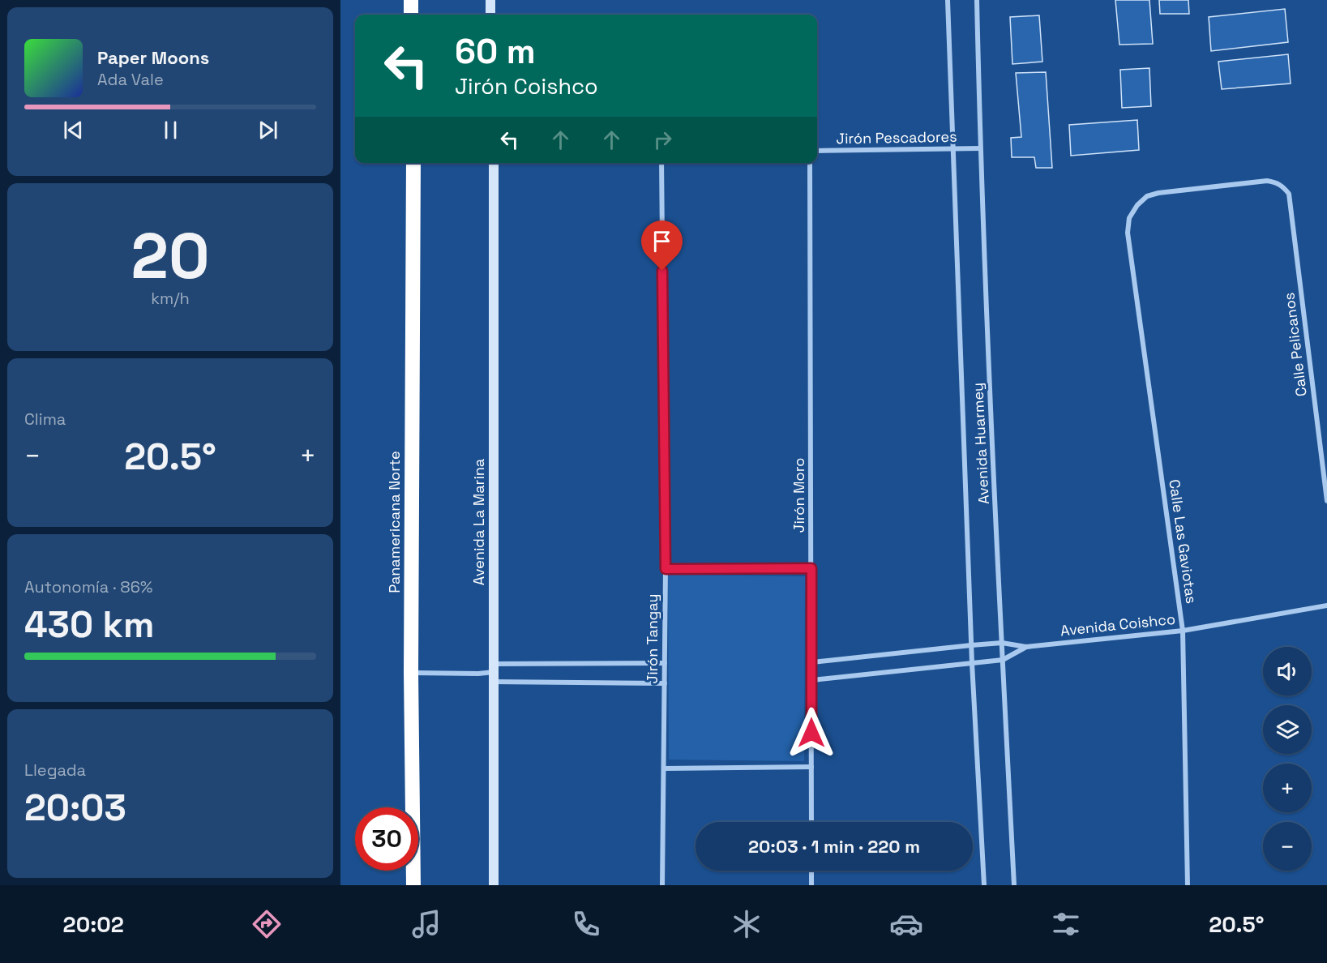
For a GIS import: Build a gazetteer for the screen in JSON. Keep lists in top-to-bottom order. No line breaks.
{"streets":{"highway":["Panamericana Norte"],"main road":["Avenida La Marina"],"street":["Jirón Pescadores","Calle Pelicanos","Avenida Huarmey","Jirón Moro","Calle Las Gaviotas","Avenida Coishco","Jirón Tangay"]},"crossings":[["Jirón Pescadores","Avenida Huarmey"],["Calle Pelicanos","Calle Las Gaviotas"],["Avenida Huarmey","Avenida Coishco"],["Jirón Moro","Avenida Coishco"],["Calle Las Gaviotas","Avenida Coishco"]],"page":{"turn":["60 m","Jirón Coishco"],"song":["Paper Moons","Ada Vale"],"tile":[["20","km/h"],"Clima",["Autonomía · 86%","430 km"],["Llegada","20:03"]],"heat":["−","20.5°","+"],"map_buttons":["+","−"],"limit":"30","trip":"20:03 · 1 min · 220 m","tabs":["20:02","20.5°"]}}
